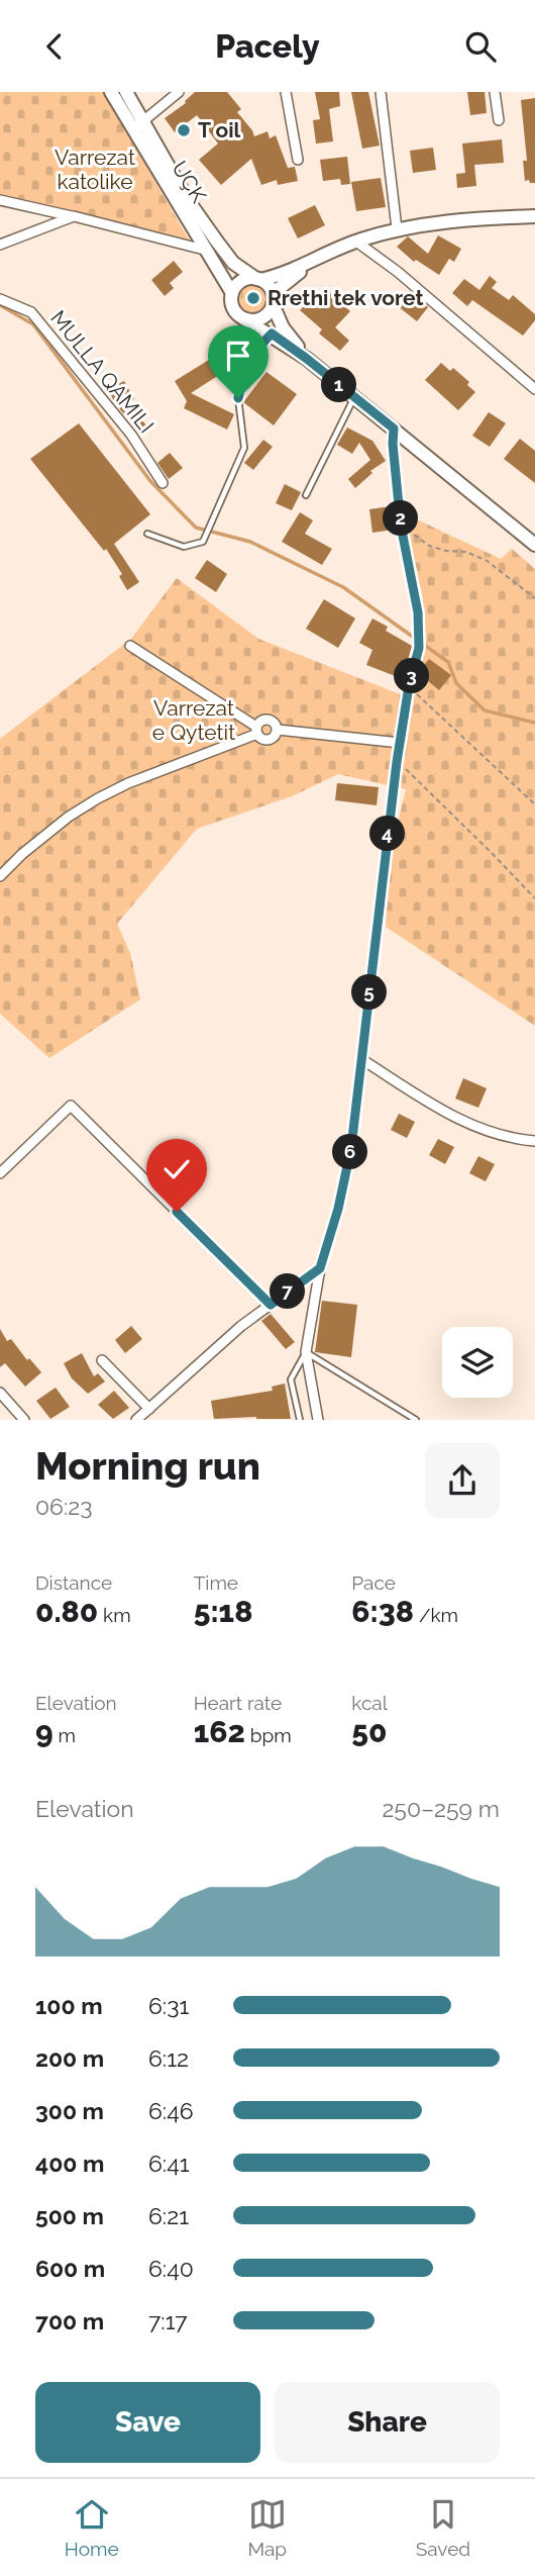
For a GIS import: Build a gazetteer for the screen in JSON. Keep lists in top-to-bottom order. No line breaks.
{"streets":{"main road":["UÇK"],"street":["MULLA QAMILI"]},"parks":["Varrezat katolike","Varrezat e Qytetit"],"places":["T oil","Rrethi tek voret"],"page":{"header":"Pacely","pins":["1","2","3","4","5","6","7"],"heading":["Morning run","06:23"],"stats":[["Distance","0.80 km"],["Time","5:18"],["Pace","6:38 /km"],["Elevation","9 m"],["Heart rate","162 bpm"],["kcal","50"]],"chart":["Elevation","250–259 m"],"list":[{"name":"100 m","note":"6:31"},{"name":"200 m","note":"6:12"},{"name":"300 m","note":"6:46"},{"name":"400 m","note":"6:41"},{"name":"500 m","note":"6:21"},{"name":"600 m","note":"6:40"},{"name":"700 m","note":"7:17"}],"buttons":["Save","Share"],"tabs":["Home","Map","Saved"]}}
